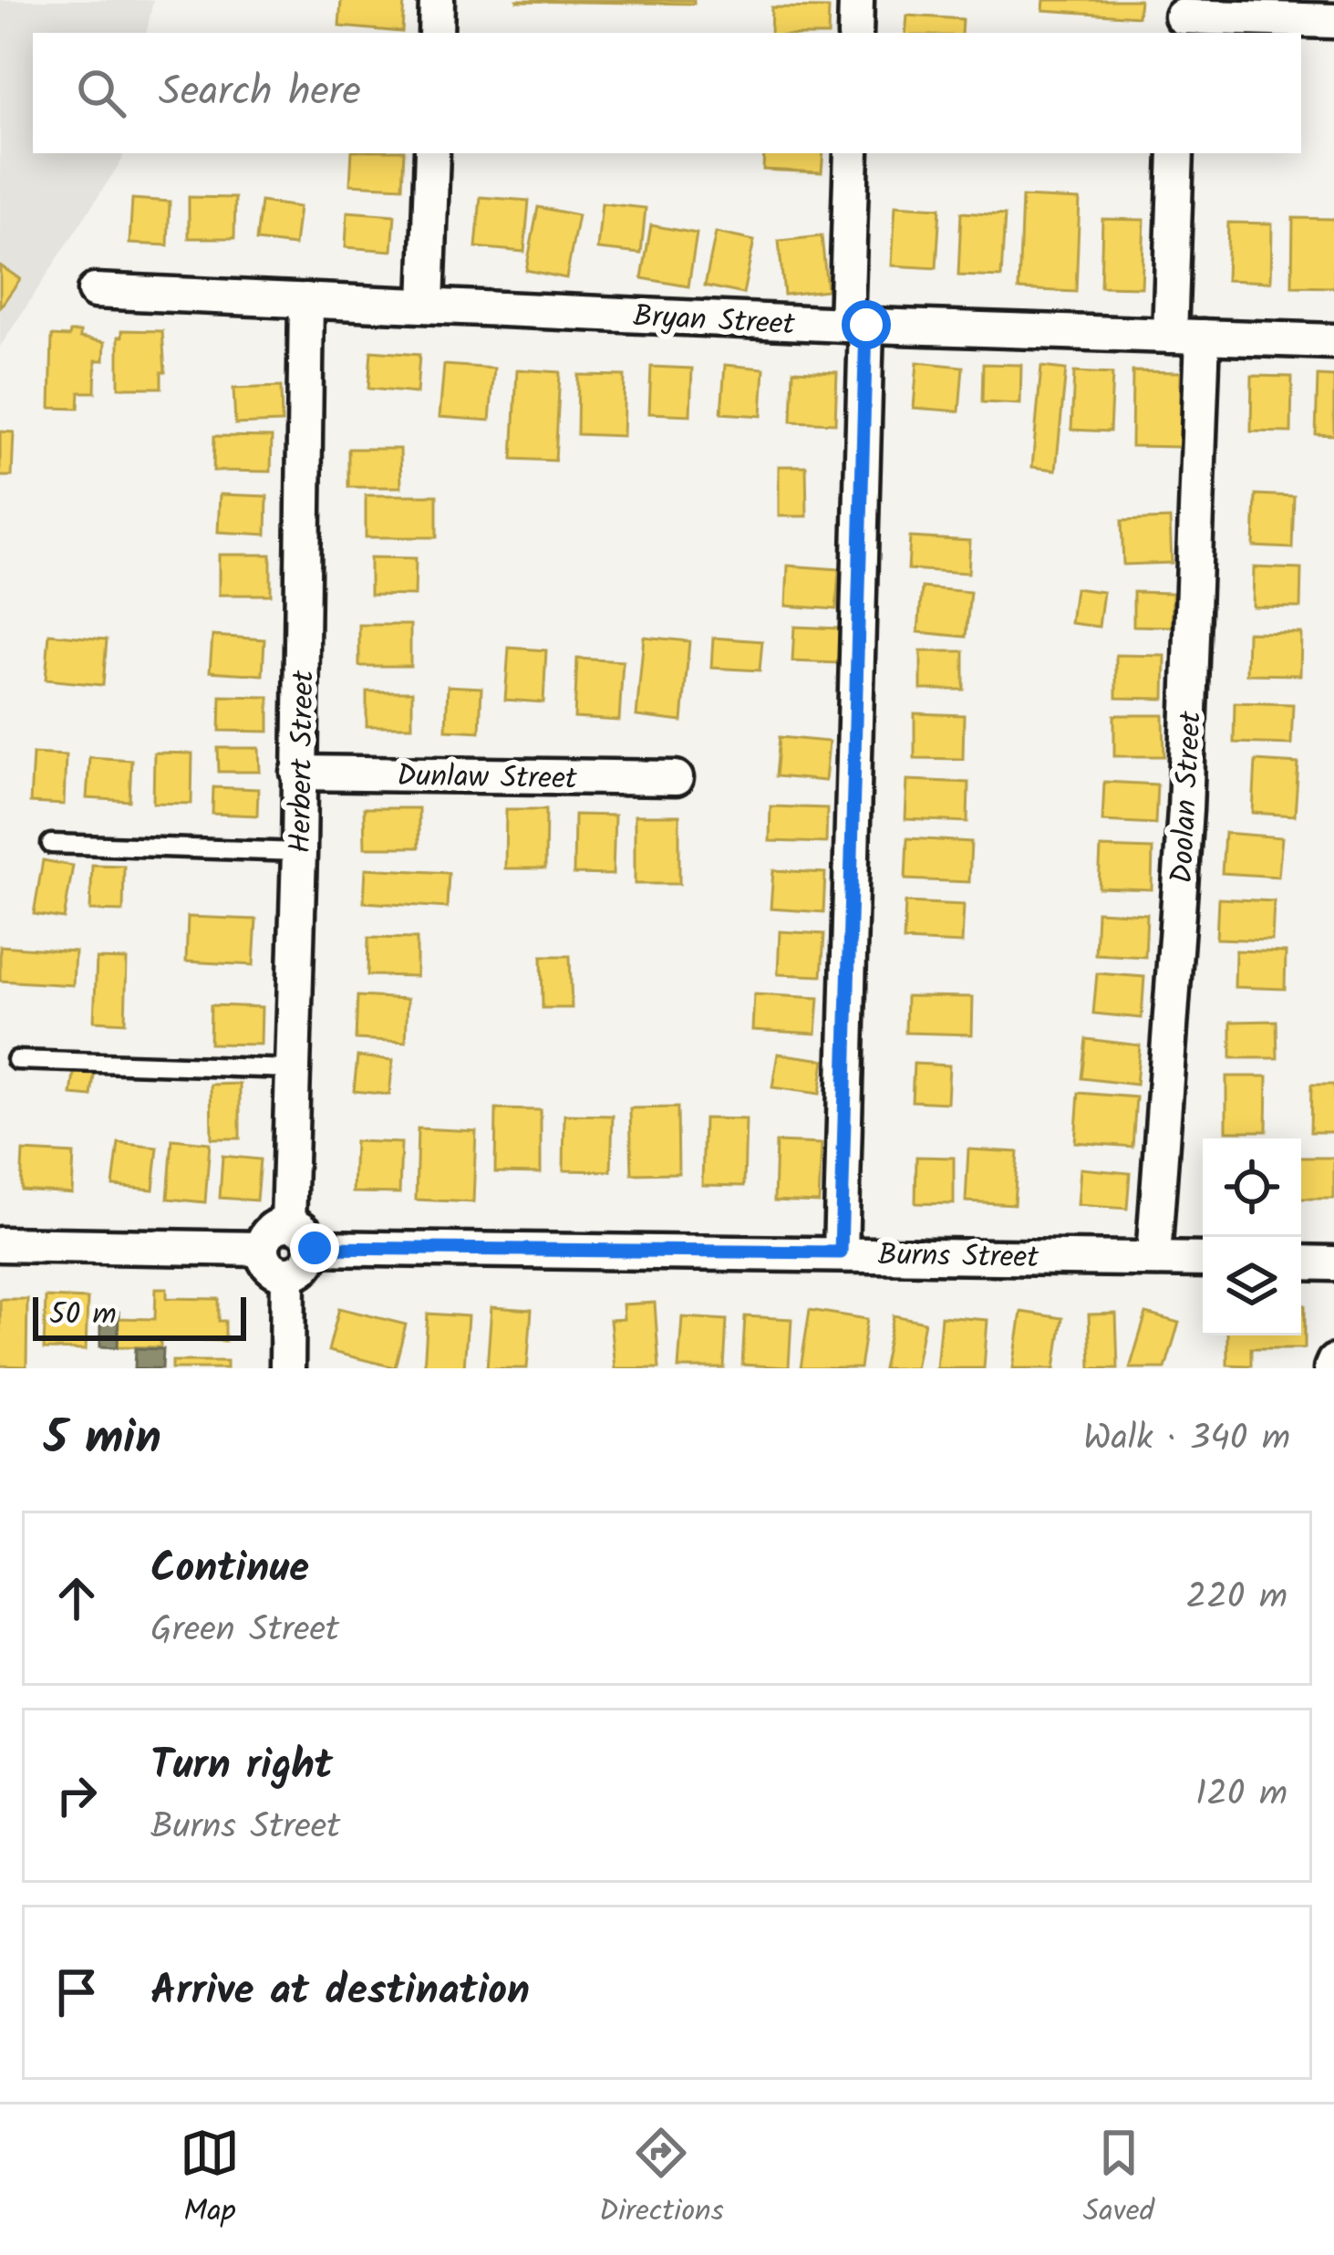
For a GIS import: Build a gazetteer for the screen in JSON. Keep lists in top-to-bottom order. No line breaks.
{"streets":{"street":["Bryan Street","Herbert Street","Dunlaw Street","Doolan Street","Burns Street"]},"crossings":[["Bryan Street","Herbert Street"],["Bryan Street","Doolan Street"],["Herbert Street","Dunlaw Street"],["Herbert Street","Burns Street"],["Doolan Street","Burns Street"]],"scale_bar":"50 m","page":{"search":"Search here","scale":"50 m","heading":["5 min","Walk · 340 m"],"list":[["Continue","Green Street","220 m"],["Turn right","Burns Street","120 m"],"Arrive at destination"],"nav":["Map","Directions","Saved"]}}
